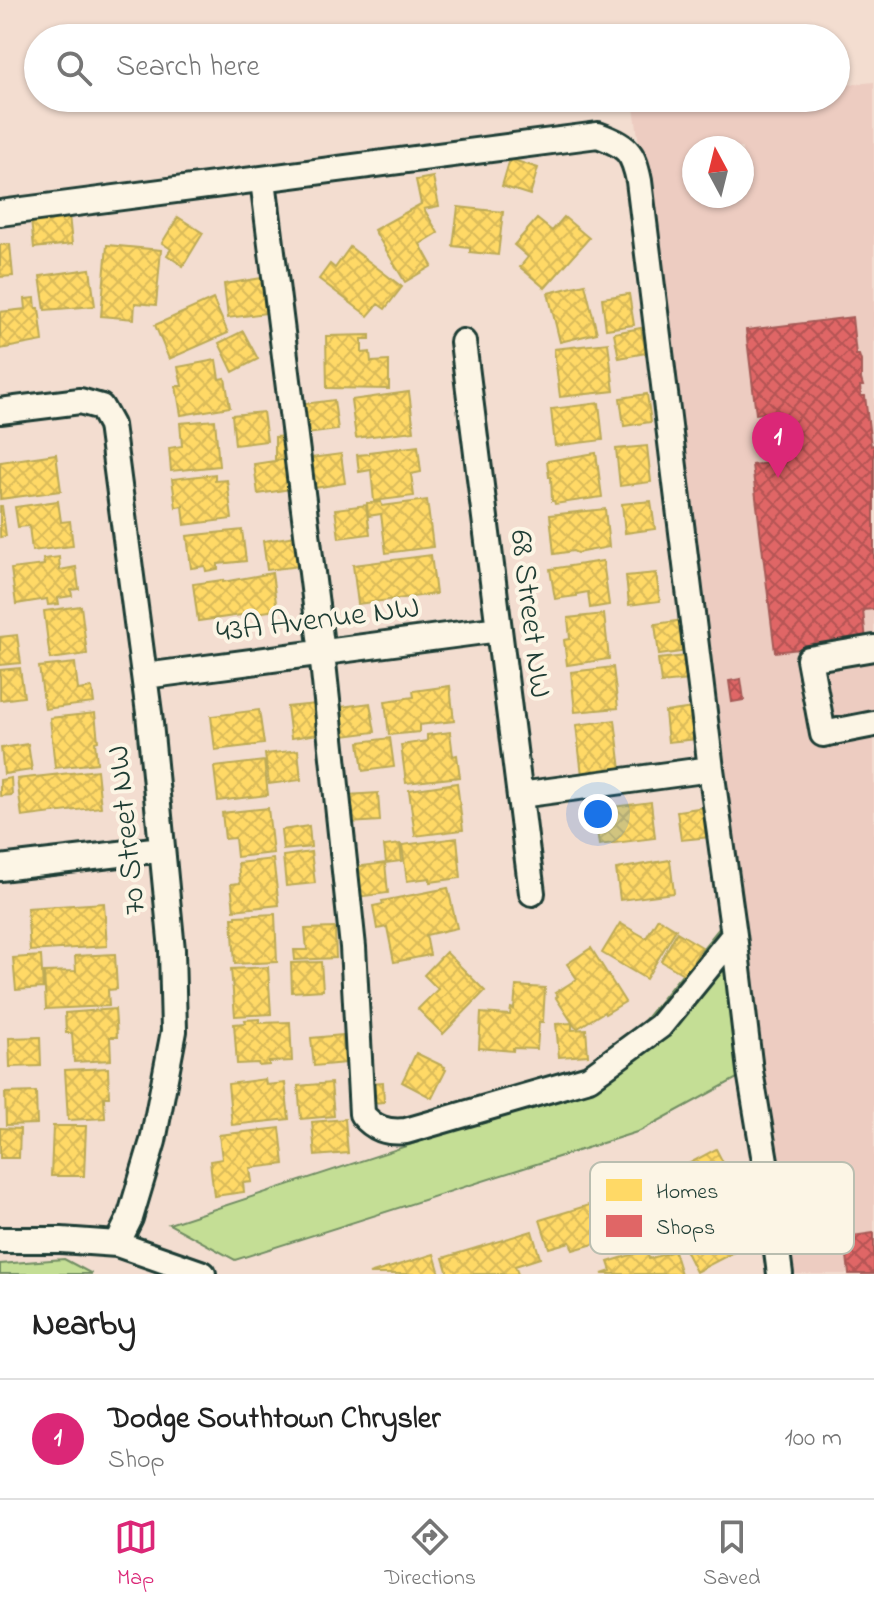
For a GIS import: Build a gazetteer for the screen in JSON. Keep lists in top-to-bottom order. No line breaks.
{"streets":{"street":["68 Street NW","43A Avenue NW","70 Street NW"]},"crossings":[["68 Street NW","43A Avenue NW"],["43A Avenue NW","70 Street NW"]],"legend":["Homes","Shops"],"north":"top","page":{"search":"Search here","pins":"1","heading":"Nearby","list":[{"mark":"1","name":"Dodge Southtown Chrysler","note":"Shop","value":"100 m"}],"nav":["Map","Directions","Saved"]}}
